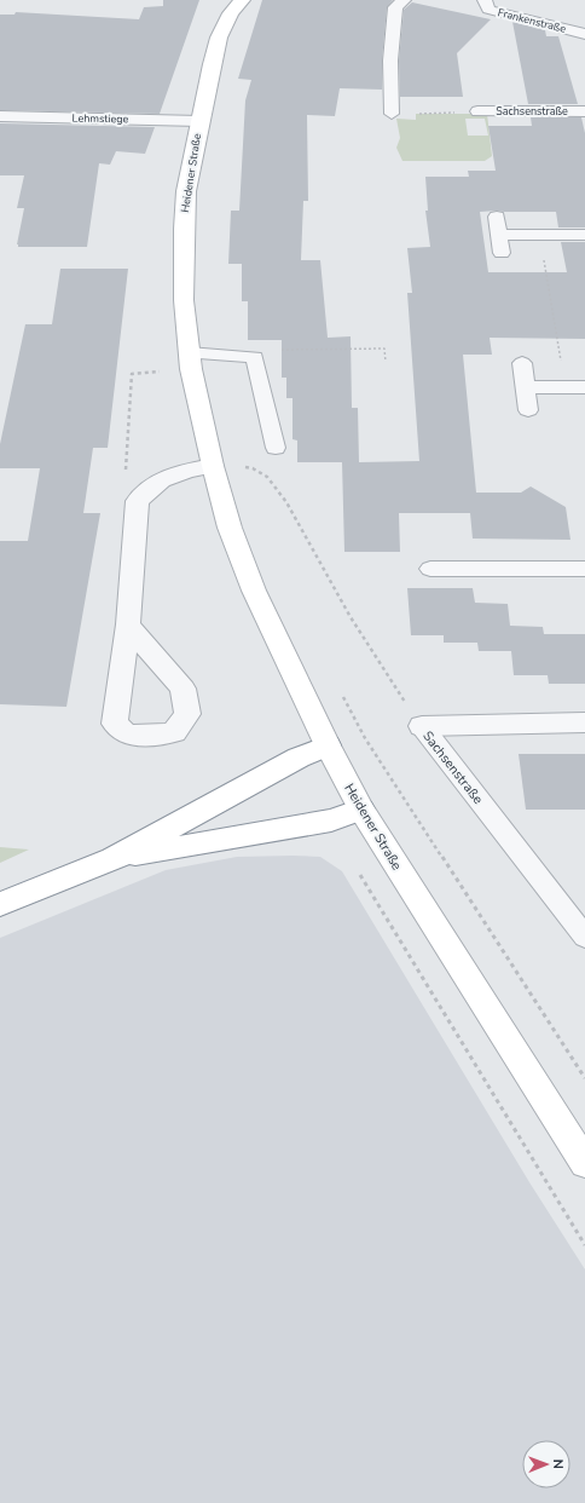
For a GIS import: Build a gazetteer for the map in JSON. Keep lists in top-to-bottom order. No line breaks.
{"streets":{"main road":["Heidener Straße"],"street":["Sachsenstraße","Lehmstiege"],"lane":["Frankenstraße"]},"crossings":[["Lehmstiege","Heidener Straße"]],"north":"right"}
